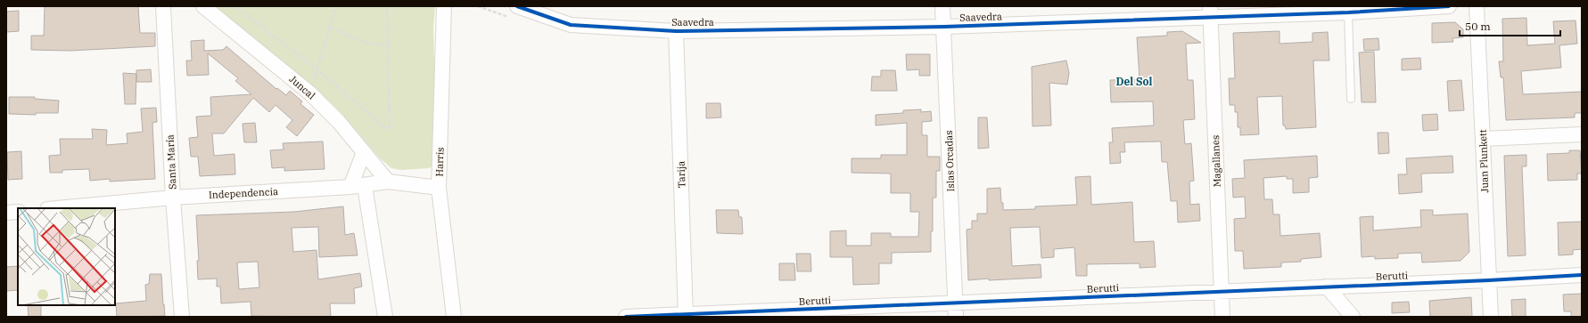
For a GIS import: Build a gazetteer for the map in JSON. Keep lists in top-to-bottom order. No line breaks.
{"streets":{"street":["Saavedra","Juncal","Islas Orcadas","Magallanes","Juan Plunkett","Santa María","Harris","Tarija","Independencia","Berutti"]},"crossings":[["Saavedra","Islas Orcadas"],["Saavedra","Magallanes"],["Saavedra","Tarija"],["Juncal","Independencia"],["Islas Orcadas","Berutti"],["Magallanes","Berutti"],["Juan Plunkett","Berutti"],["Santa María","Independencia"],["Harris","Independencia"],["Tarija","Berutti"]],"districts":["Del Sol"],"scale_bar":"50 m"}
